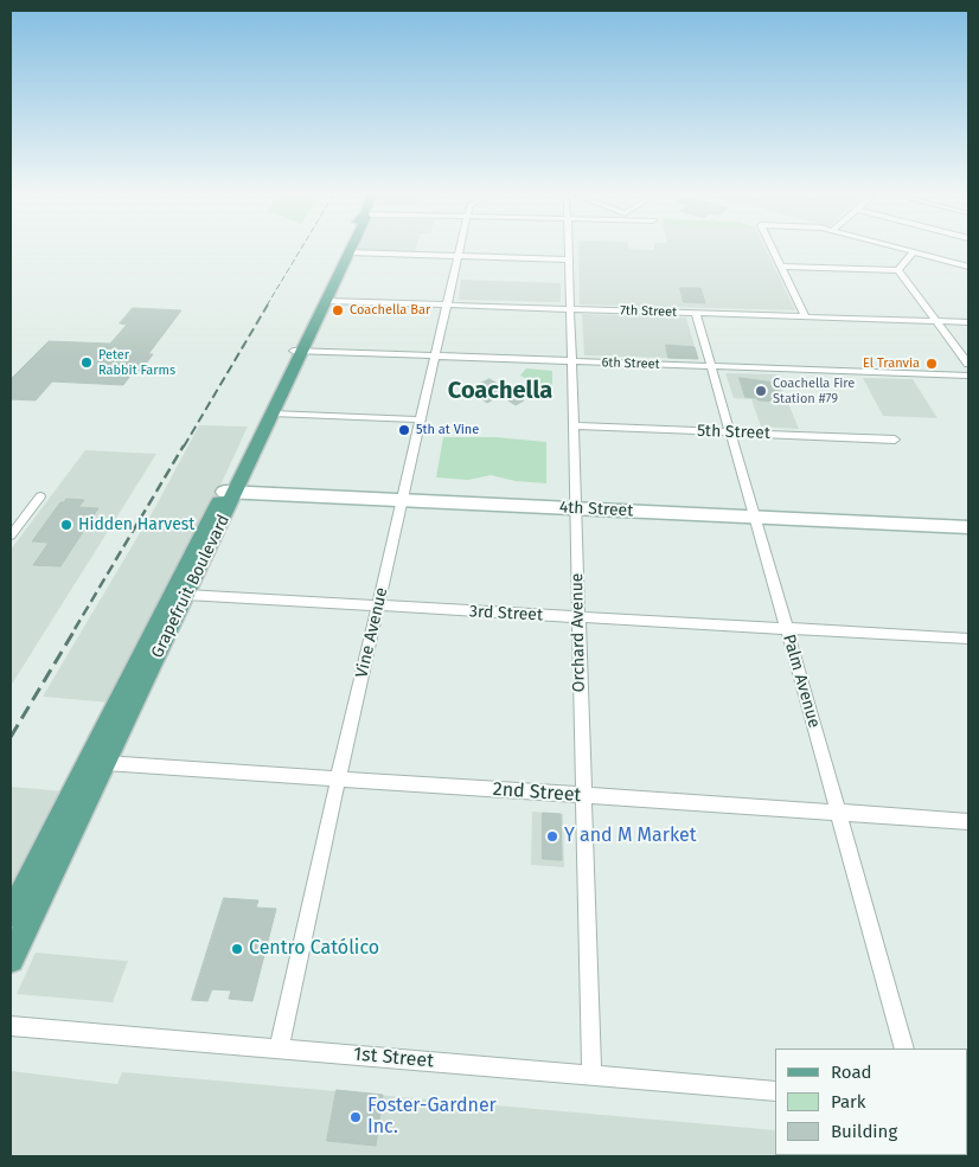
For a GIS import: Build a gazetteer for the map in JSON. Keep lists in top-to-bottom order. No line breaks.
{"streets":{"main road":["Grapefruit Boulevard"],"street":["7th Street","6th Street","5th Street","4th Street","3rd Street","Vine Avenue","Orchard Avenue","Palm Avenue","2nd Street","1st Street"]},"crossings":[["7th Street","Grapefruit Boulevard"],["7th Street","Vine Avenue"],["7th Street","Orchard Avenue"],["7th Street","Palm Avenue"],["6th Street","Grapefruit Boulevard"],["6th Street","Vine Avenue"],["6th Street","Orchard Avenue"],["6th Street","Palm Avenue"],["5th Street","Orchard Avenue"],["5th Street","Palm Avenue"],["4th Street","Grapefruit Boulevard"],["4th Street","Vine Avenue"],["4th Street","Orchard Avenue"],["4th Street","Palm Avenue"],["Grapefruit Boulevard","3rd Street"],["Grapefruit Boulevard","2nd Street"],["3rd Street","Vine Avenue"],["3rd Street","Orchard Avenue"],["3rd Street","Palm Avenue"],["Vine Avenue","2nd Street"],["Vine Avenue","1st Street"],["Orchard Avenue","2nd Street"],["Orchard Avenue","1st Street"],["Palm Avenue","2nd Street"]],"districts":["Coachella"],"places":["Coachella Bar","Peter Rabbit Farms","El Tranvia","Coachella Fire Station #79","5th at Vine","Hidden Harvest","Y and M Market","Centro Católico","Foster-Gardner Inc."],"legend":["Road","Park","Building"]}
